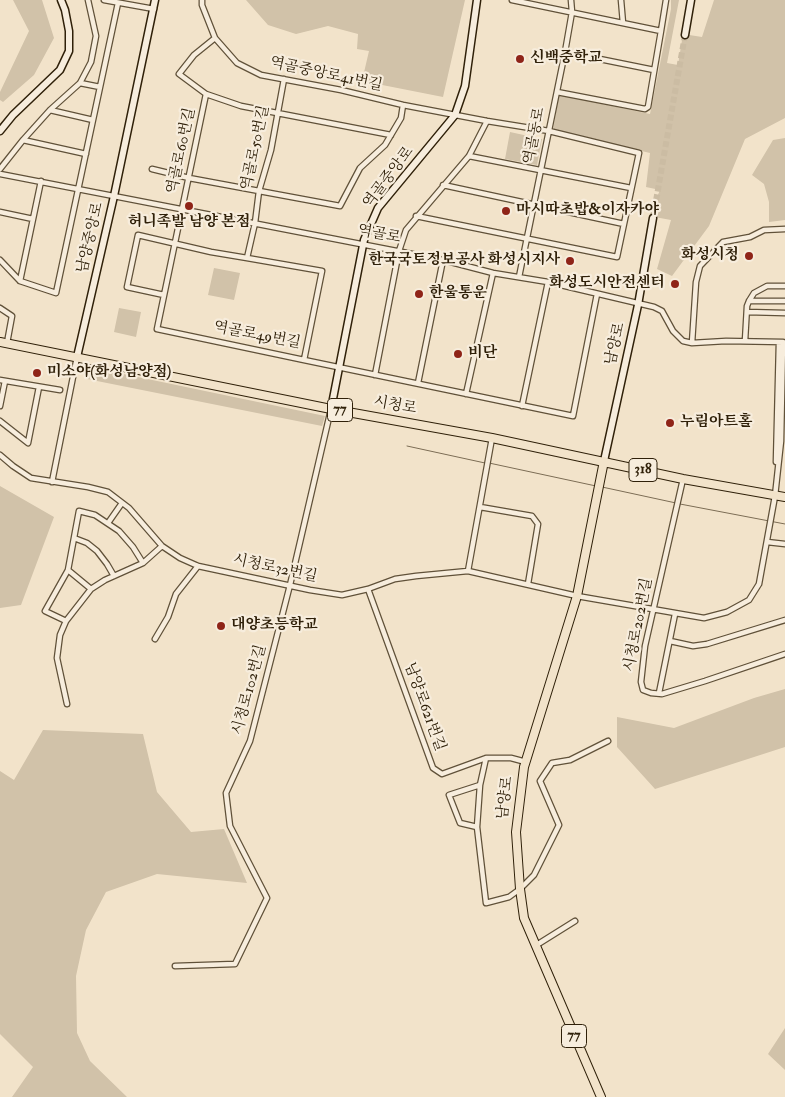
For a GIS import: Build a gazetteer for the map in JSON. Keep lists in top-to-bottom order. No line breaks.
{"streets":{"main road":["남양로","시청로","77","318"],"street":["역골중앙로41번길","역골동로","역골로50번길","역골로60번길","역골중앙로","역골로","남양중앙로","역골로49번길","시청로32번길","시청로202번길","시청로102번길","남양로621번길"]},"crossings":[["역골중앙로41번길","역골동로"],["역골중앙로41번길","역골로50번길"],["역골중앙로41번길","역골로60번길"],["역골중앙로41번길","역골중앙로"],["역골동로","역골로"],["역골로50번길","역골로"],["역골로60번길","역골로"],["역골로60번길","역골로49번길"],["역골중앙로","역골로"],["역골중앙로","시청로"],["역골중앙로","시청로102번길"],["역골로","남양중앙로"],["역골로","역골로49번길"],["역골로","남양로"],["남양중앙로","시청로"],["남양중앙로","시청로32번길"],["남양로","시청로"],["남양로","시청로32번길"],["시청로","시청로32번길"],["시청로","시청로202번길"],["시청로","시청로102번길"],["시청로32번길","시청로202번길"],["시청로32번길","시청로102번길"],["시청로32번길","남양로621번길"]],"places":["신백중학교","허니족발 남양 본점","마시따초밥&이자카야","화성시청","한국국토정보공사 화성시지사","화성도시안전센터","한울통운","비단","미소야(화성남양점)","누림아트홀","대양초등학교"]}
